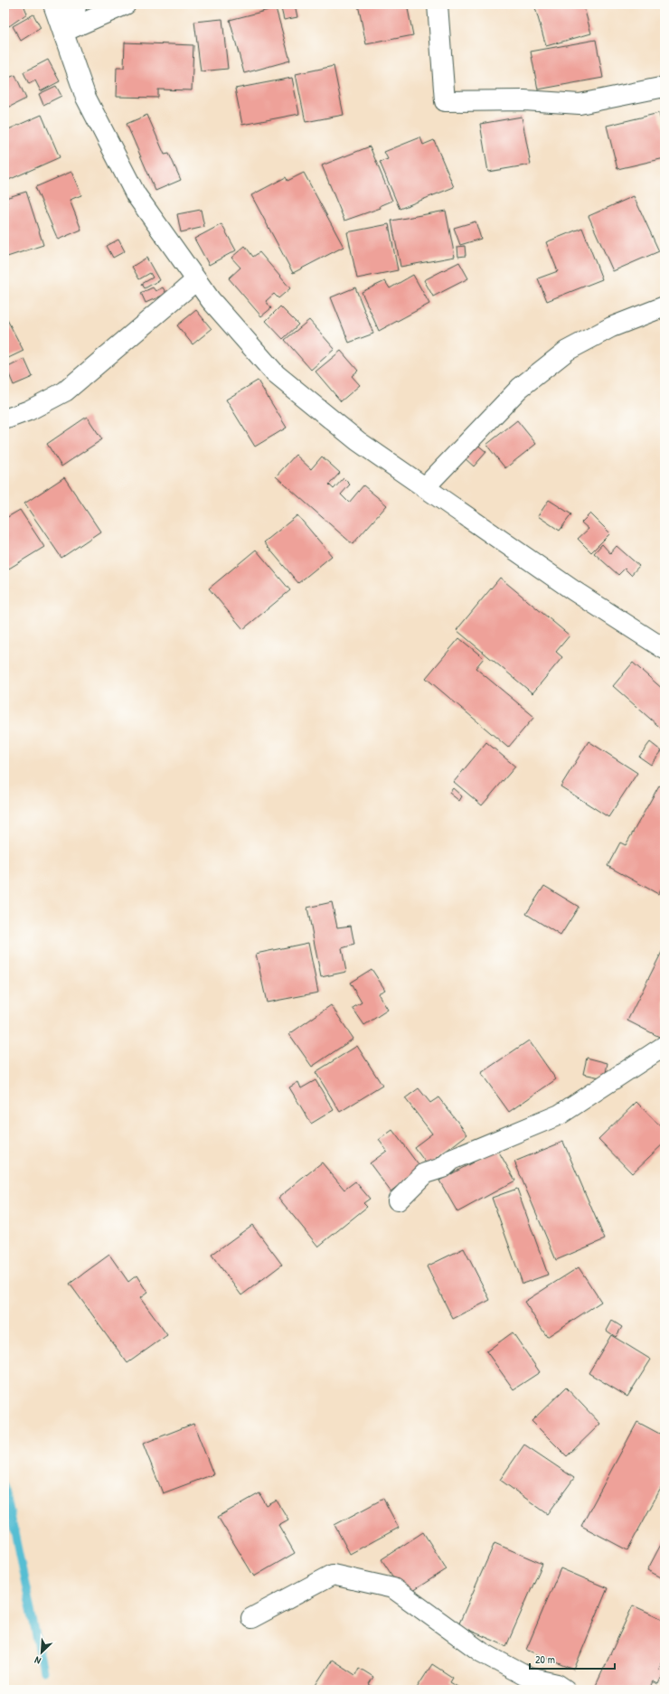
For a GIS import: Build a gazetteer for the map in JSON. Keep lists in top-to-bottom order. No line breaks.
{"scale_bar":"20 m","north":"bottom left"}
